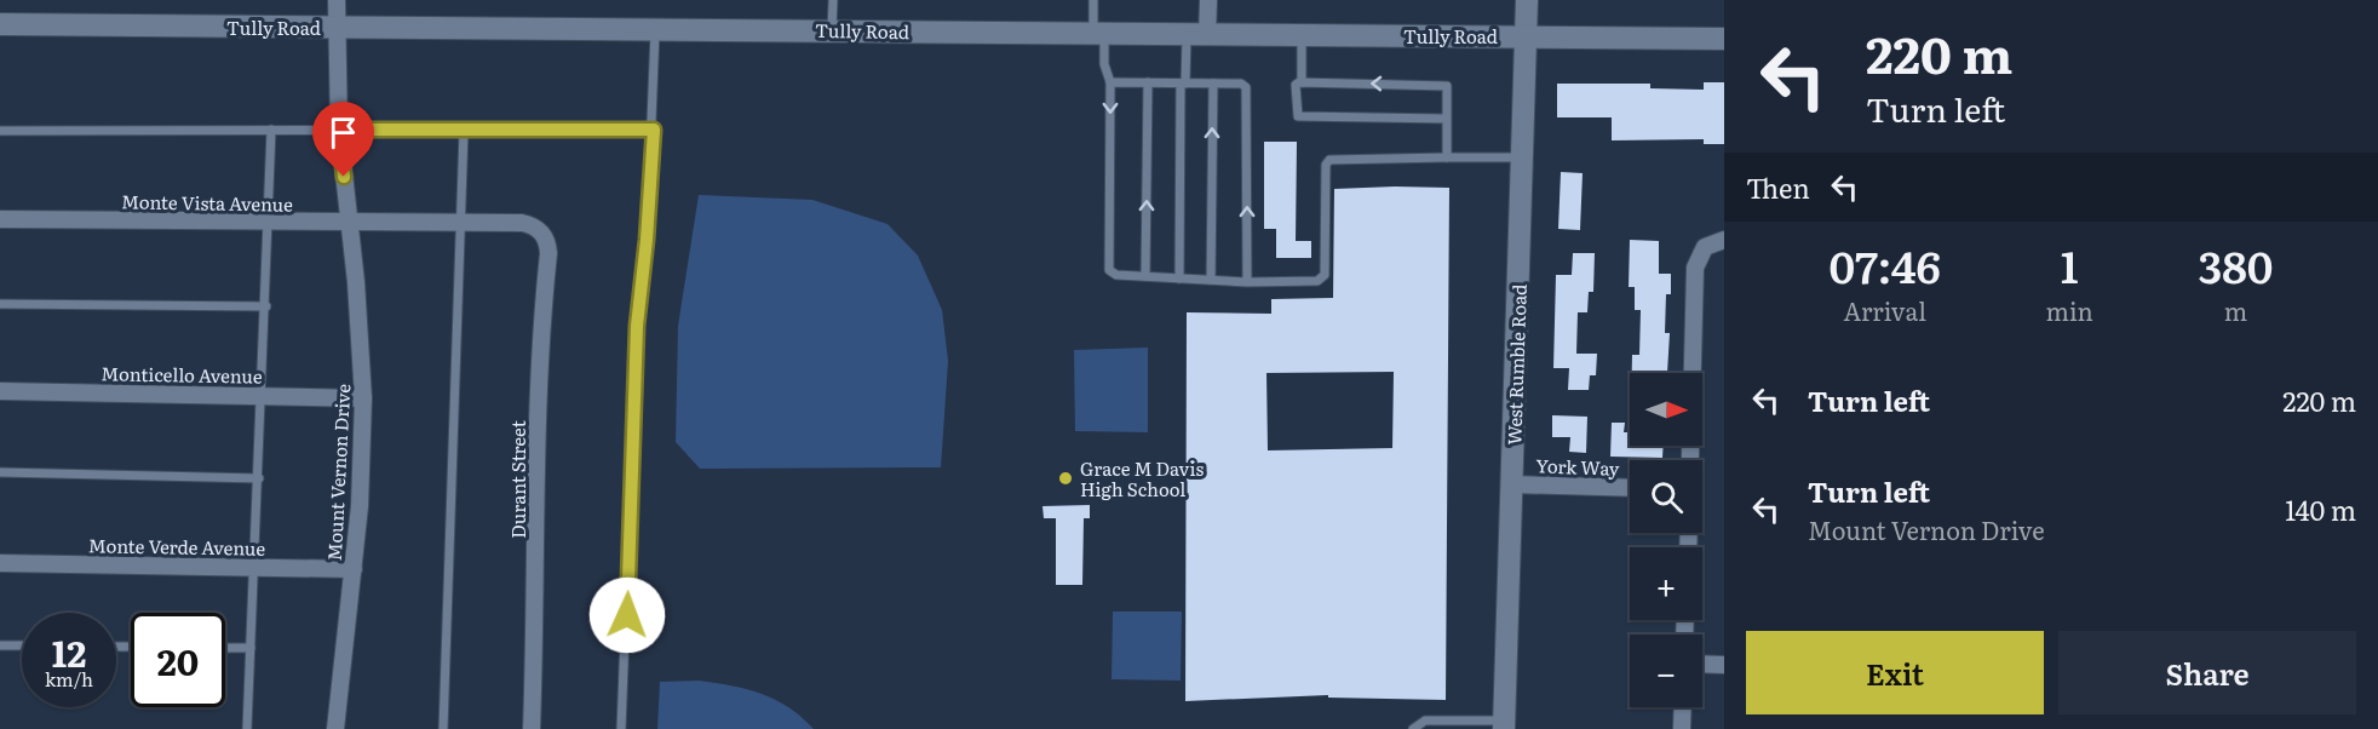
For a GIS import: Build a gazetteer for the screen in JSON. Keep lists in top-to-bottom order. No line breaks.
{"streets":{"main road":["Tully Road","West Rumble Road"],"street":["Monte Vista Avenue","Monticello Avenue","York Way","Mount Vernon Drive","Durant Street","Monte Verde Avenue"]},"crossings":[["Tully Road","West Rumble Road"],["Tully Road","Mount Vernon Drive"],["Monte Vista Avenue","Mount Vernon Drive"],["Monte Vista Avenue","Durant Street"],["West Rumble Road","York Way"],["Monticello Avenue","Mount Vernon Drive"],["Mount Vernon Drive","Monte Verde Avenue"]],"places":["Grace M Davis High School"],"north":"right","page":{"turn":["220 m","Turn left"],"then":"Then","eta":["07:46","Arrival","1","min","380","m"],"list":[{"name":"Turn left","value":"220 m"},{"name":"Turn left","note":"Mount Vernon Drive","value":"140 m"}],"map_buttons":["+","−"],"speed":"12 km/h","limit":"20","buttons":["Exit","Share"]}}
